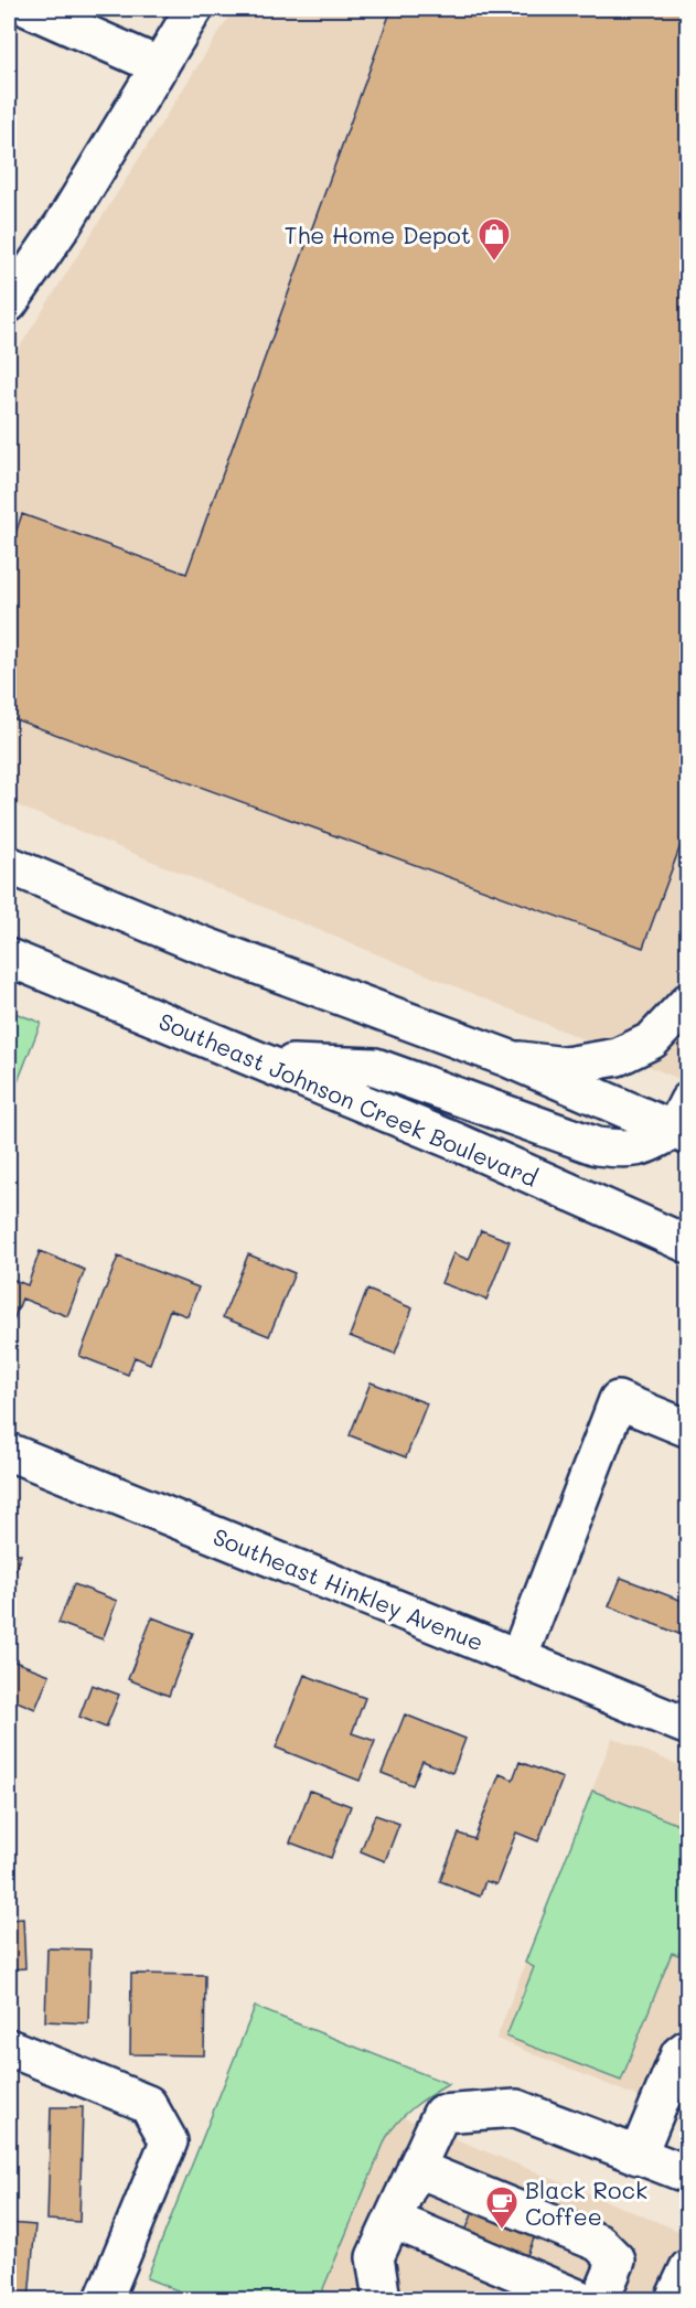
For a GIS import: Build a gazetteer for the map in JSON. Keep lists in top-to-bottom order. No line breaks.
{"streets":{"main road":["Southeast Johnson Creek Boulevard","Southeast Hinkley Avenue"]},"places":{"shop":["The Home Depot"],"cafe":["Black Rock Coffee"]}}
